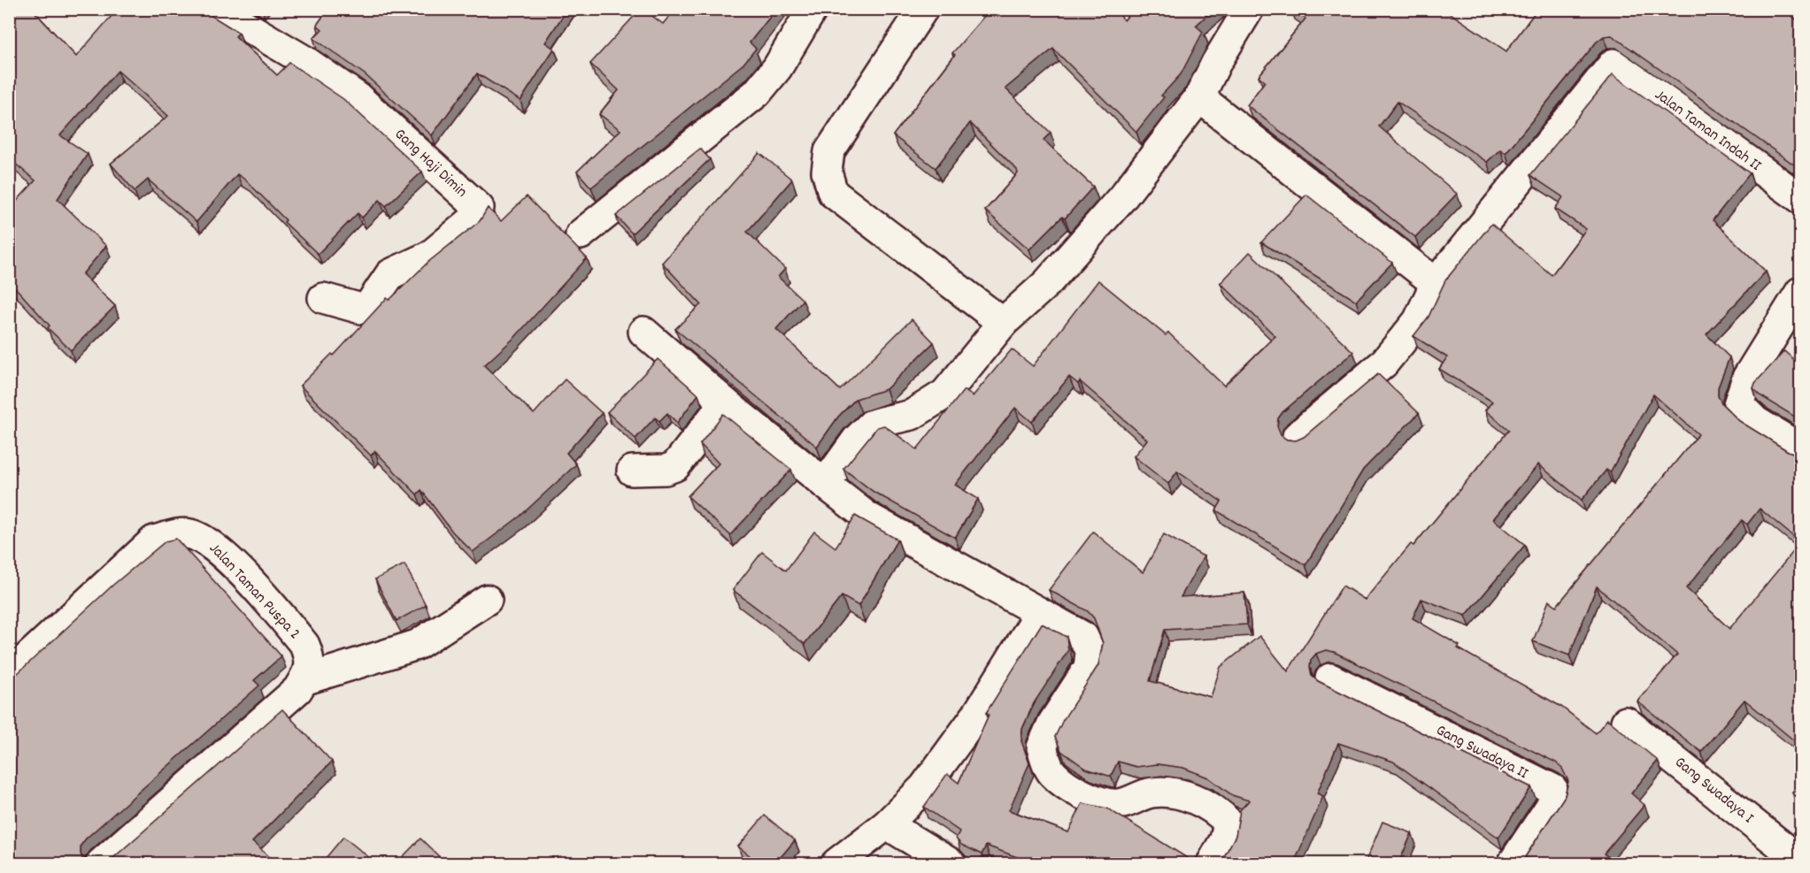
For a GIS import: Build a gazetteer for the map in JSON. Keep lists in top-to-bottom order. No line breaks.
{"streets":{"street":["Jalan Taman Indah II","Gang Haji Dimin","Jalan Taman Puspa 2","Gang Swadaya II","Gang Swadaya I"]}}
